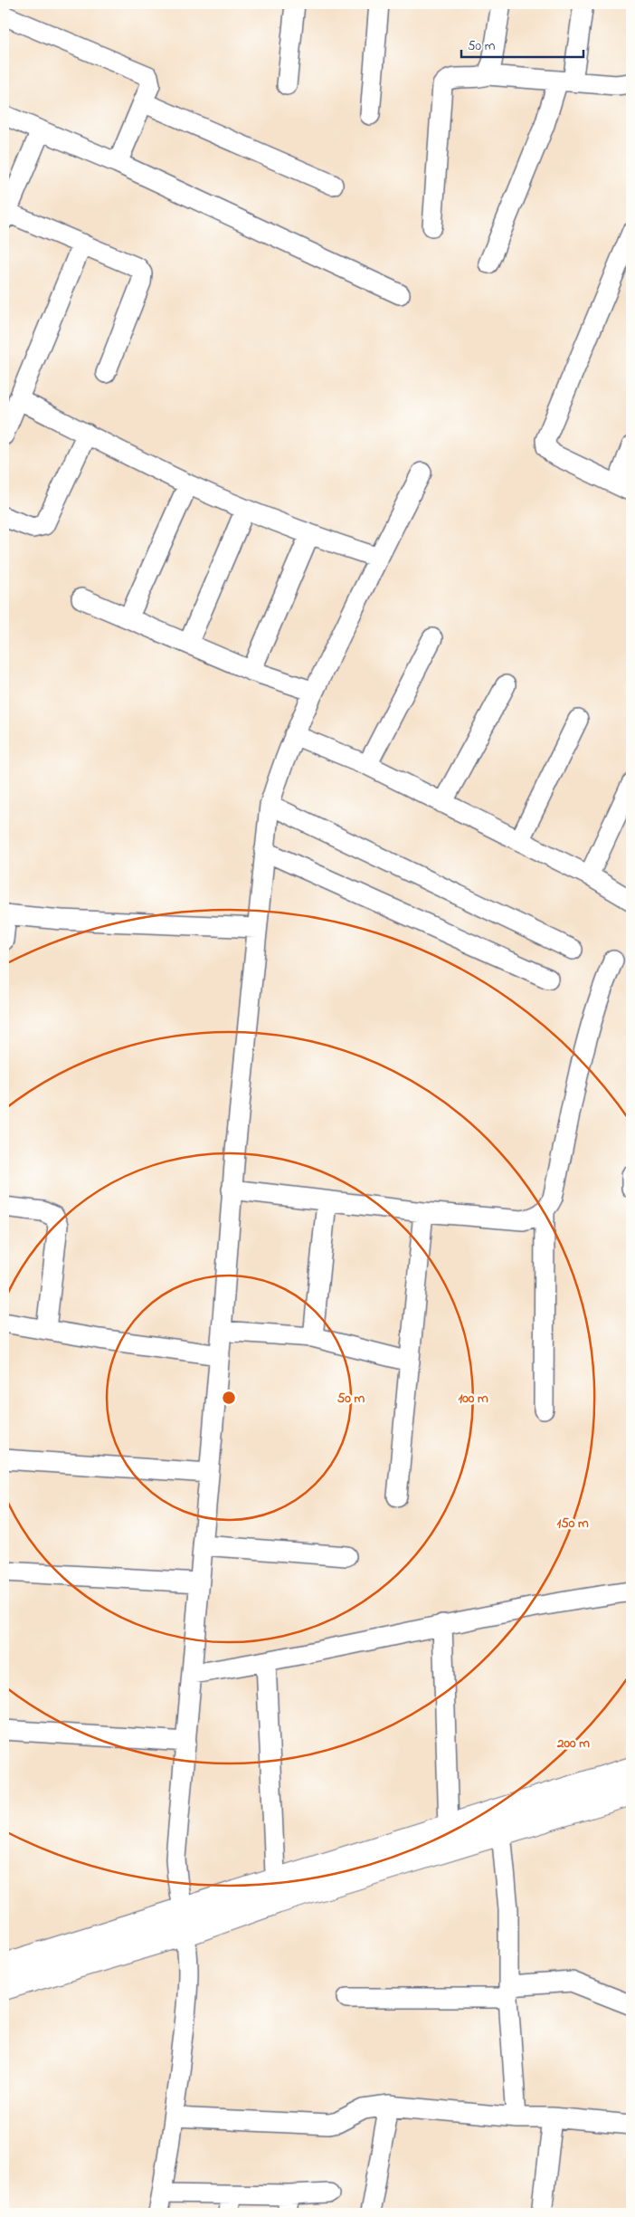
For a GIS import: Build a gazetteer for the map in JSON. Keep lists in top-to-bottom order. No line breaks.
{"scale_bar":"50 m","rings":["50 m","100 m","150 m","200 m"]}
